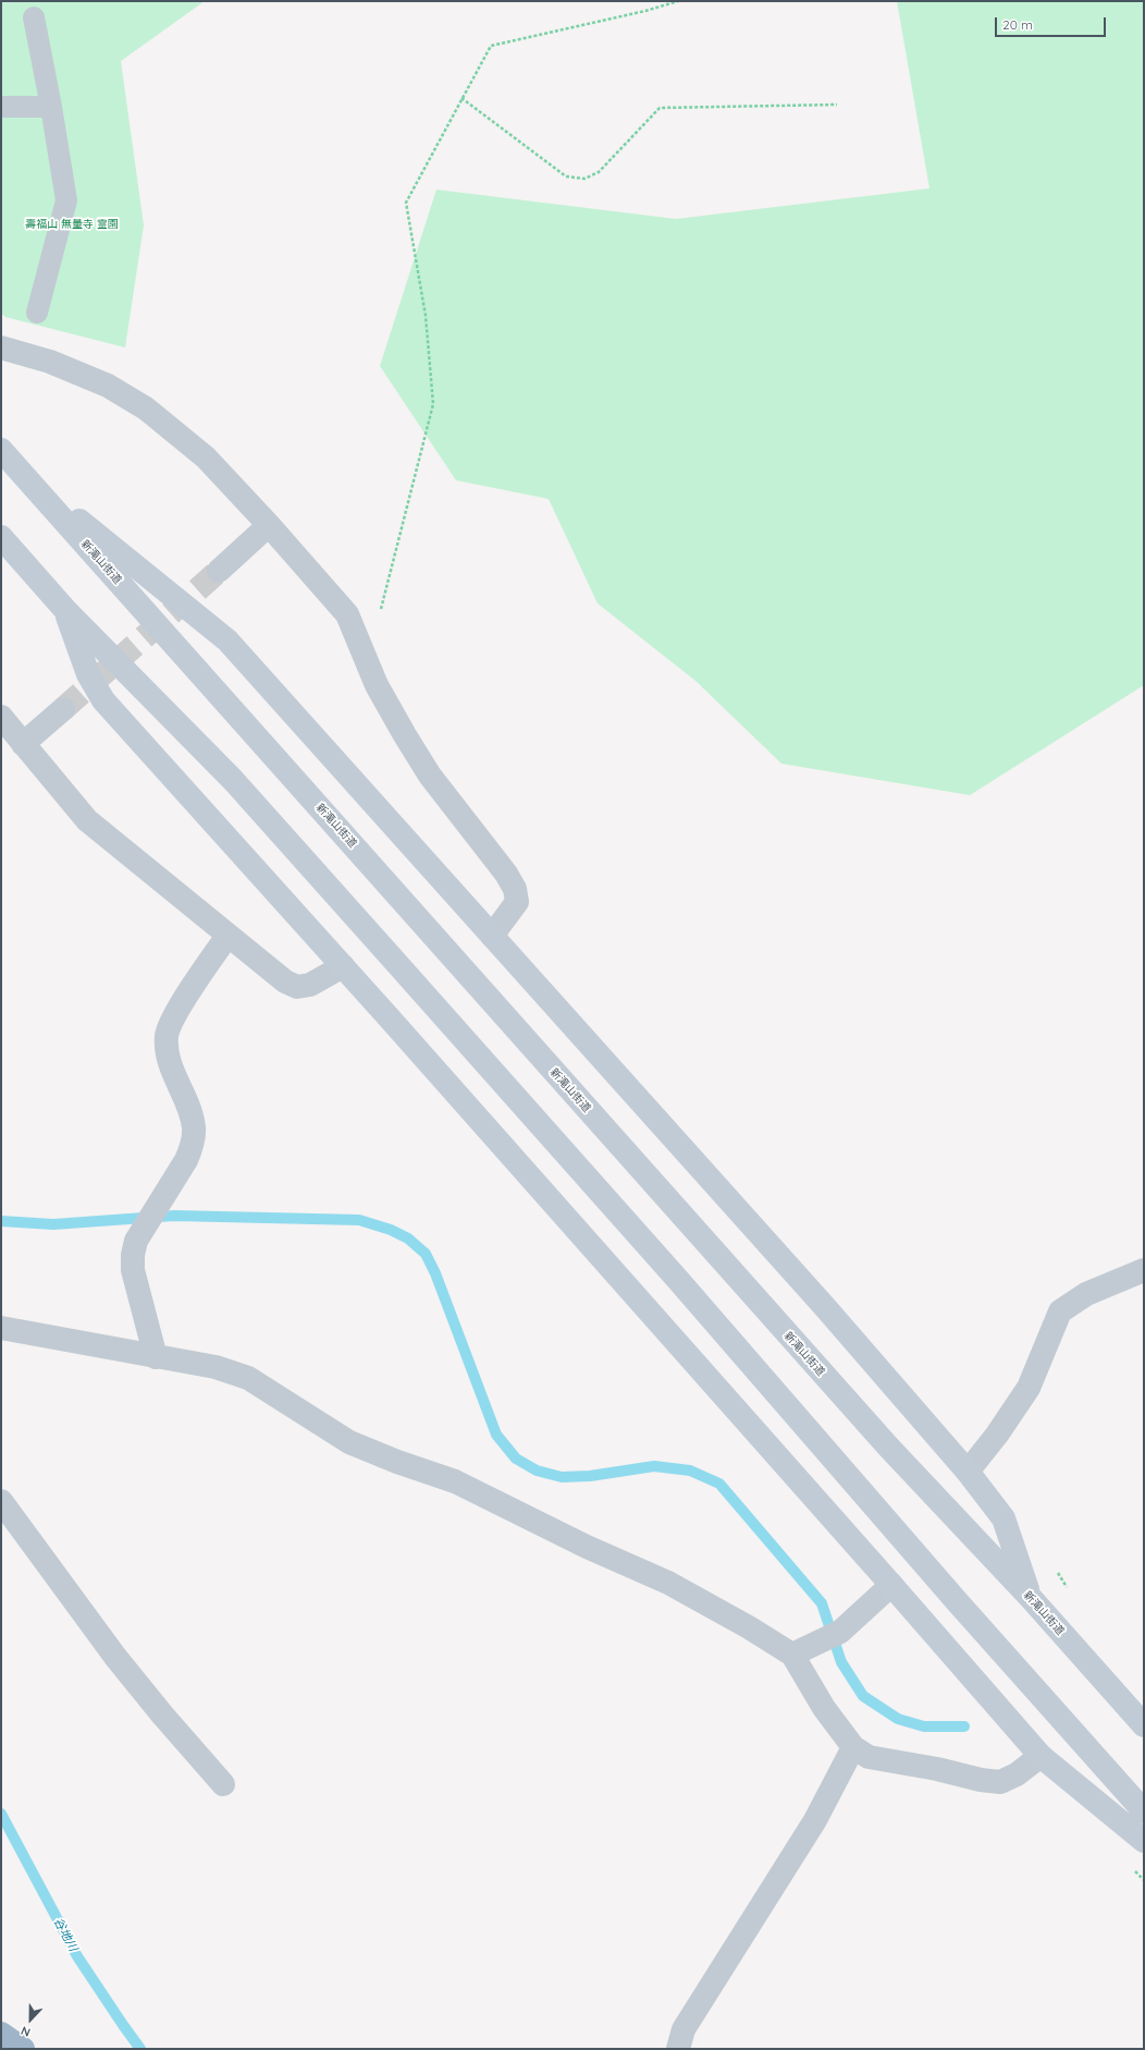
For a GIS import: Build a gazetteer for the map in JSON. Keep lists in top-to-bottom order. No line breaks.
{"streets":{"main road":["新滝山街道"]},"water":["谷地川"],"parks":["壽福山 無量寺 霊園"],"scale_bar":"20 m","north":"bottom"}
